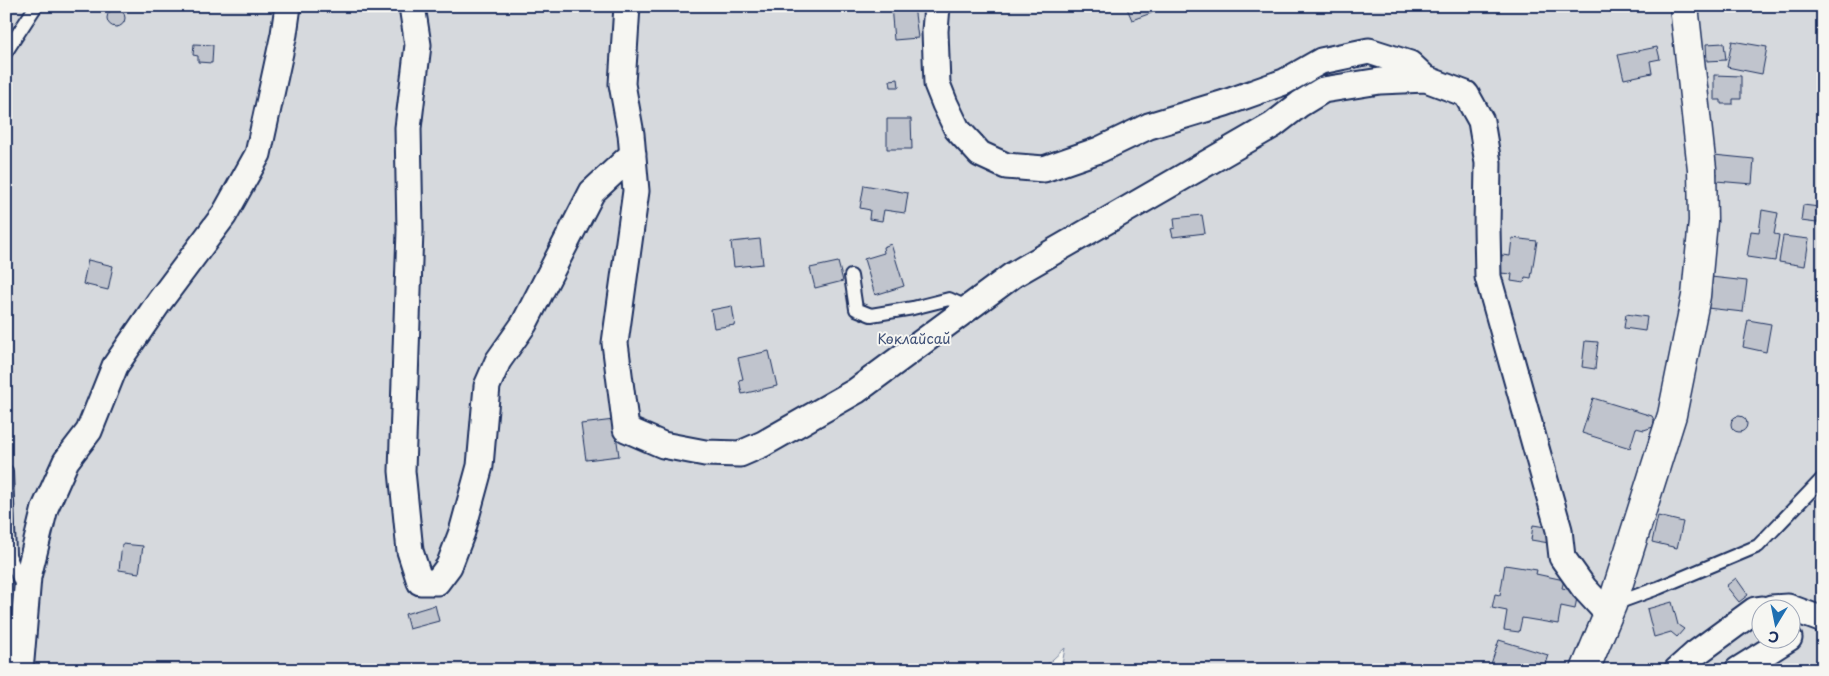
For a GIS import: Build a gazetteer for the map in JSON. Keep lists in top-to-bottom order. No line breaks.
{"parks":["Көклайсай"],"north":"bottom"}
